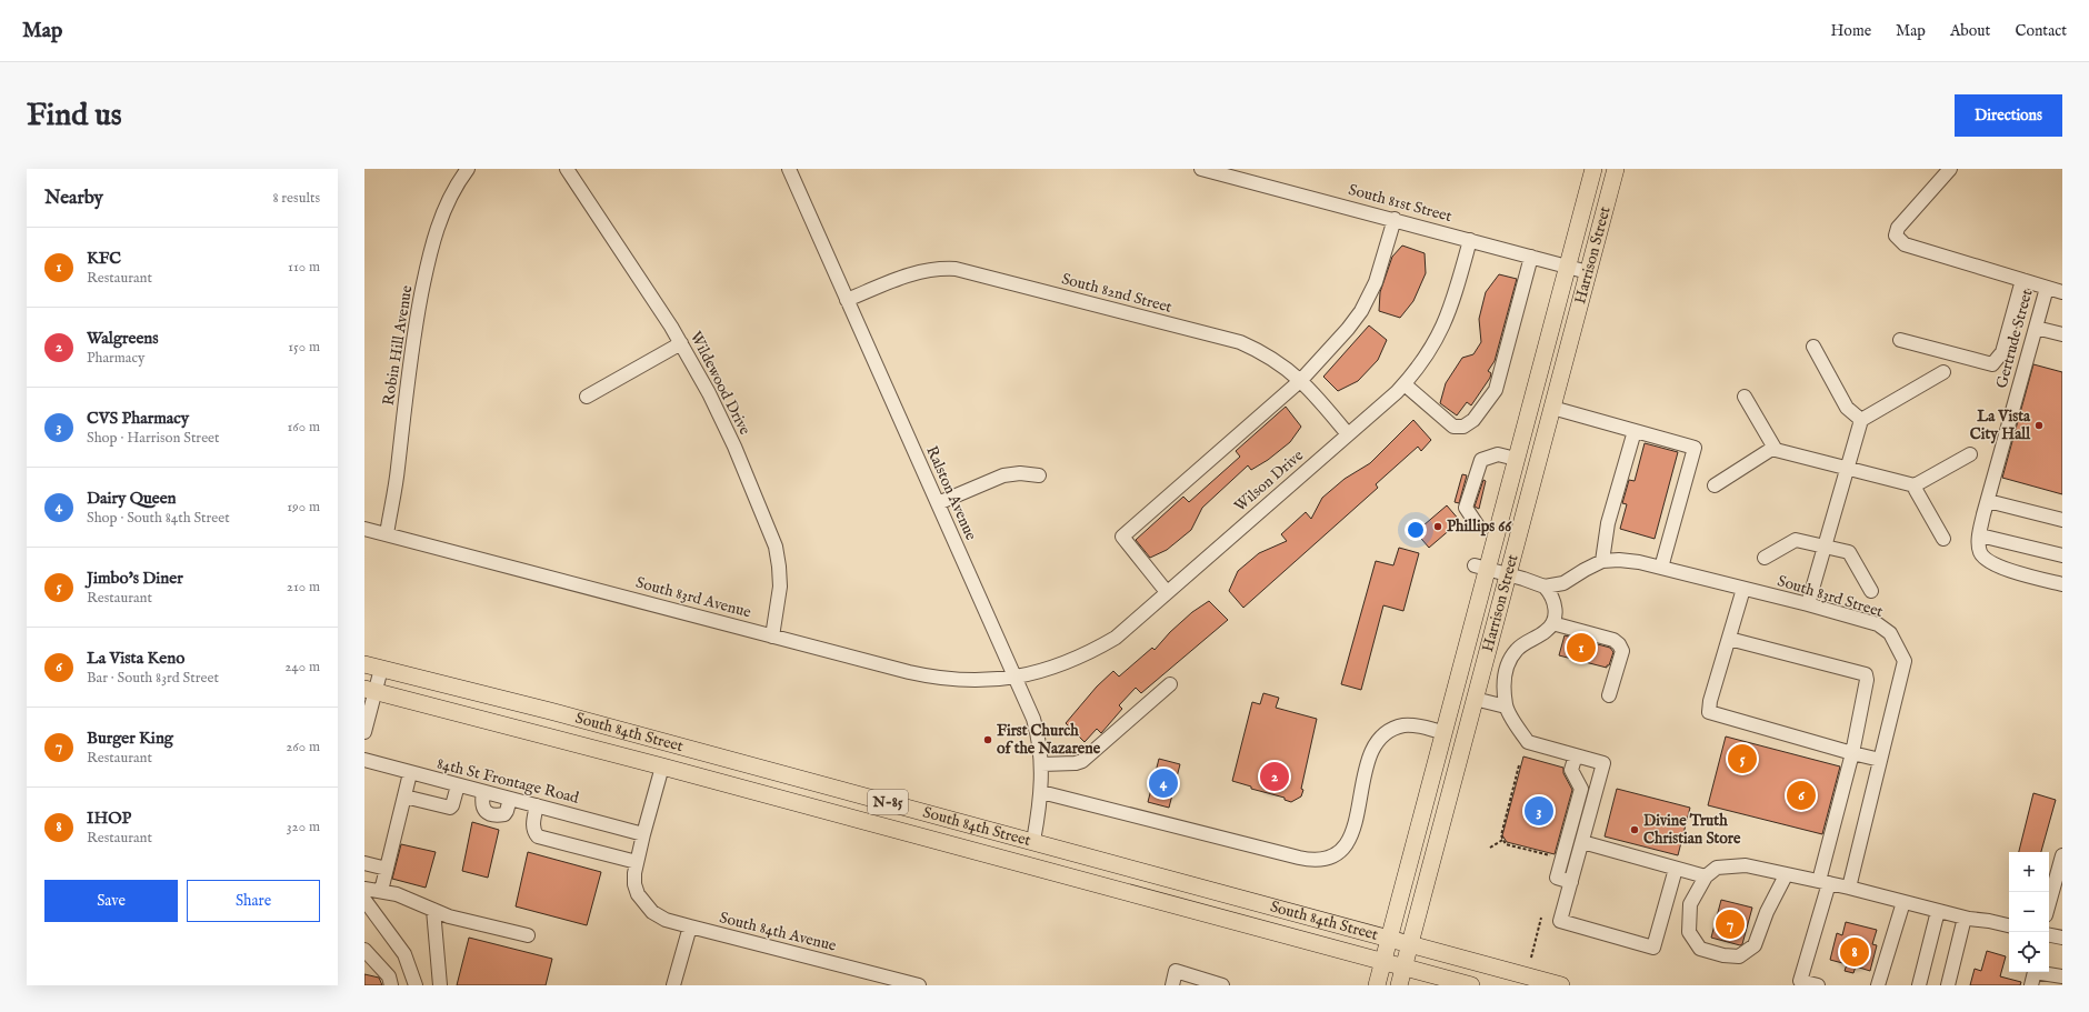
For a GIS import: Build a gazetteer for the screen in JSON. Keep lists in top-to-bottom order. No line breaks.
{"streets":{"main road":["Harrison Street","South 84th Street","N-85"],"street":["South 81st Street","South 82nd Street","Gertrude Street","Robin Hill Avenue","Wildewood Drive","Wilson Drive","Ralston Avenue","South 83rd Street","South 83rd Avenue","84th St Frontage Road","South 84th Avenue"]},"crossings":[["South 81st Street","Harrison Street"],["South 81st Street","Wilson Drive"],["Harrison Street","South 84th Street"],["South 82nd Street","Wilson Drive"],["South 82nd Street","Ralston Avenue"],["Robin Hill Avenue","South 83rd Avenue"],["Wildewood Drive","South 83rd Avenue"],["Wilson Drive","Ralston Avenue"],["Wilson Drive","South 83rd Avenue"],["Ralston Avenue","South 83rd Avenue"],["Ralston Avenue","South 84th Street"]],"places":["La Vista City Hall","Phillips 66","First Church of the Nazarene","Divine Truth Christian Store"],"page":{"header":"Map","nav":["Home","Map","About","Contact"],"buttons":["Directions",["Save","Share"]],"title":"Find us","heading":["Nearby","8 results"],"list":[{"mark":"1","name":"KFC","note":"Restaurant","value":"110 m"},{"mark":"2","name":"Walgreens","note":"Pharmacy","value":"150 m"},{"mark":"3","name":"CVS Pharmacy","note":"Shop · Harrison Street","value":"160 m"},{"mark":"4","name":"Dairy Queen","note":"Shop · South 84th Street","value":"190 m"},{"mark":"5","name":"Jimbo's Diner","note":"Restaurant","value":"210 m"},{"mark":"6","name":"La Vista Keno","note":"Bar · South 83rd Street","value":"240 m"},{"mark":"7","name":"Burger King","note":"Restaurant","value":"260 m"},{"mark":"8","name":"IHOP","note":"Restaurant","value":"320 m"}],"pins":["1","5","2","4","6","3","7","8"],"map_buttons":["+","−"]}}
